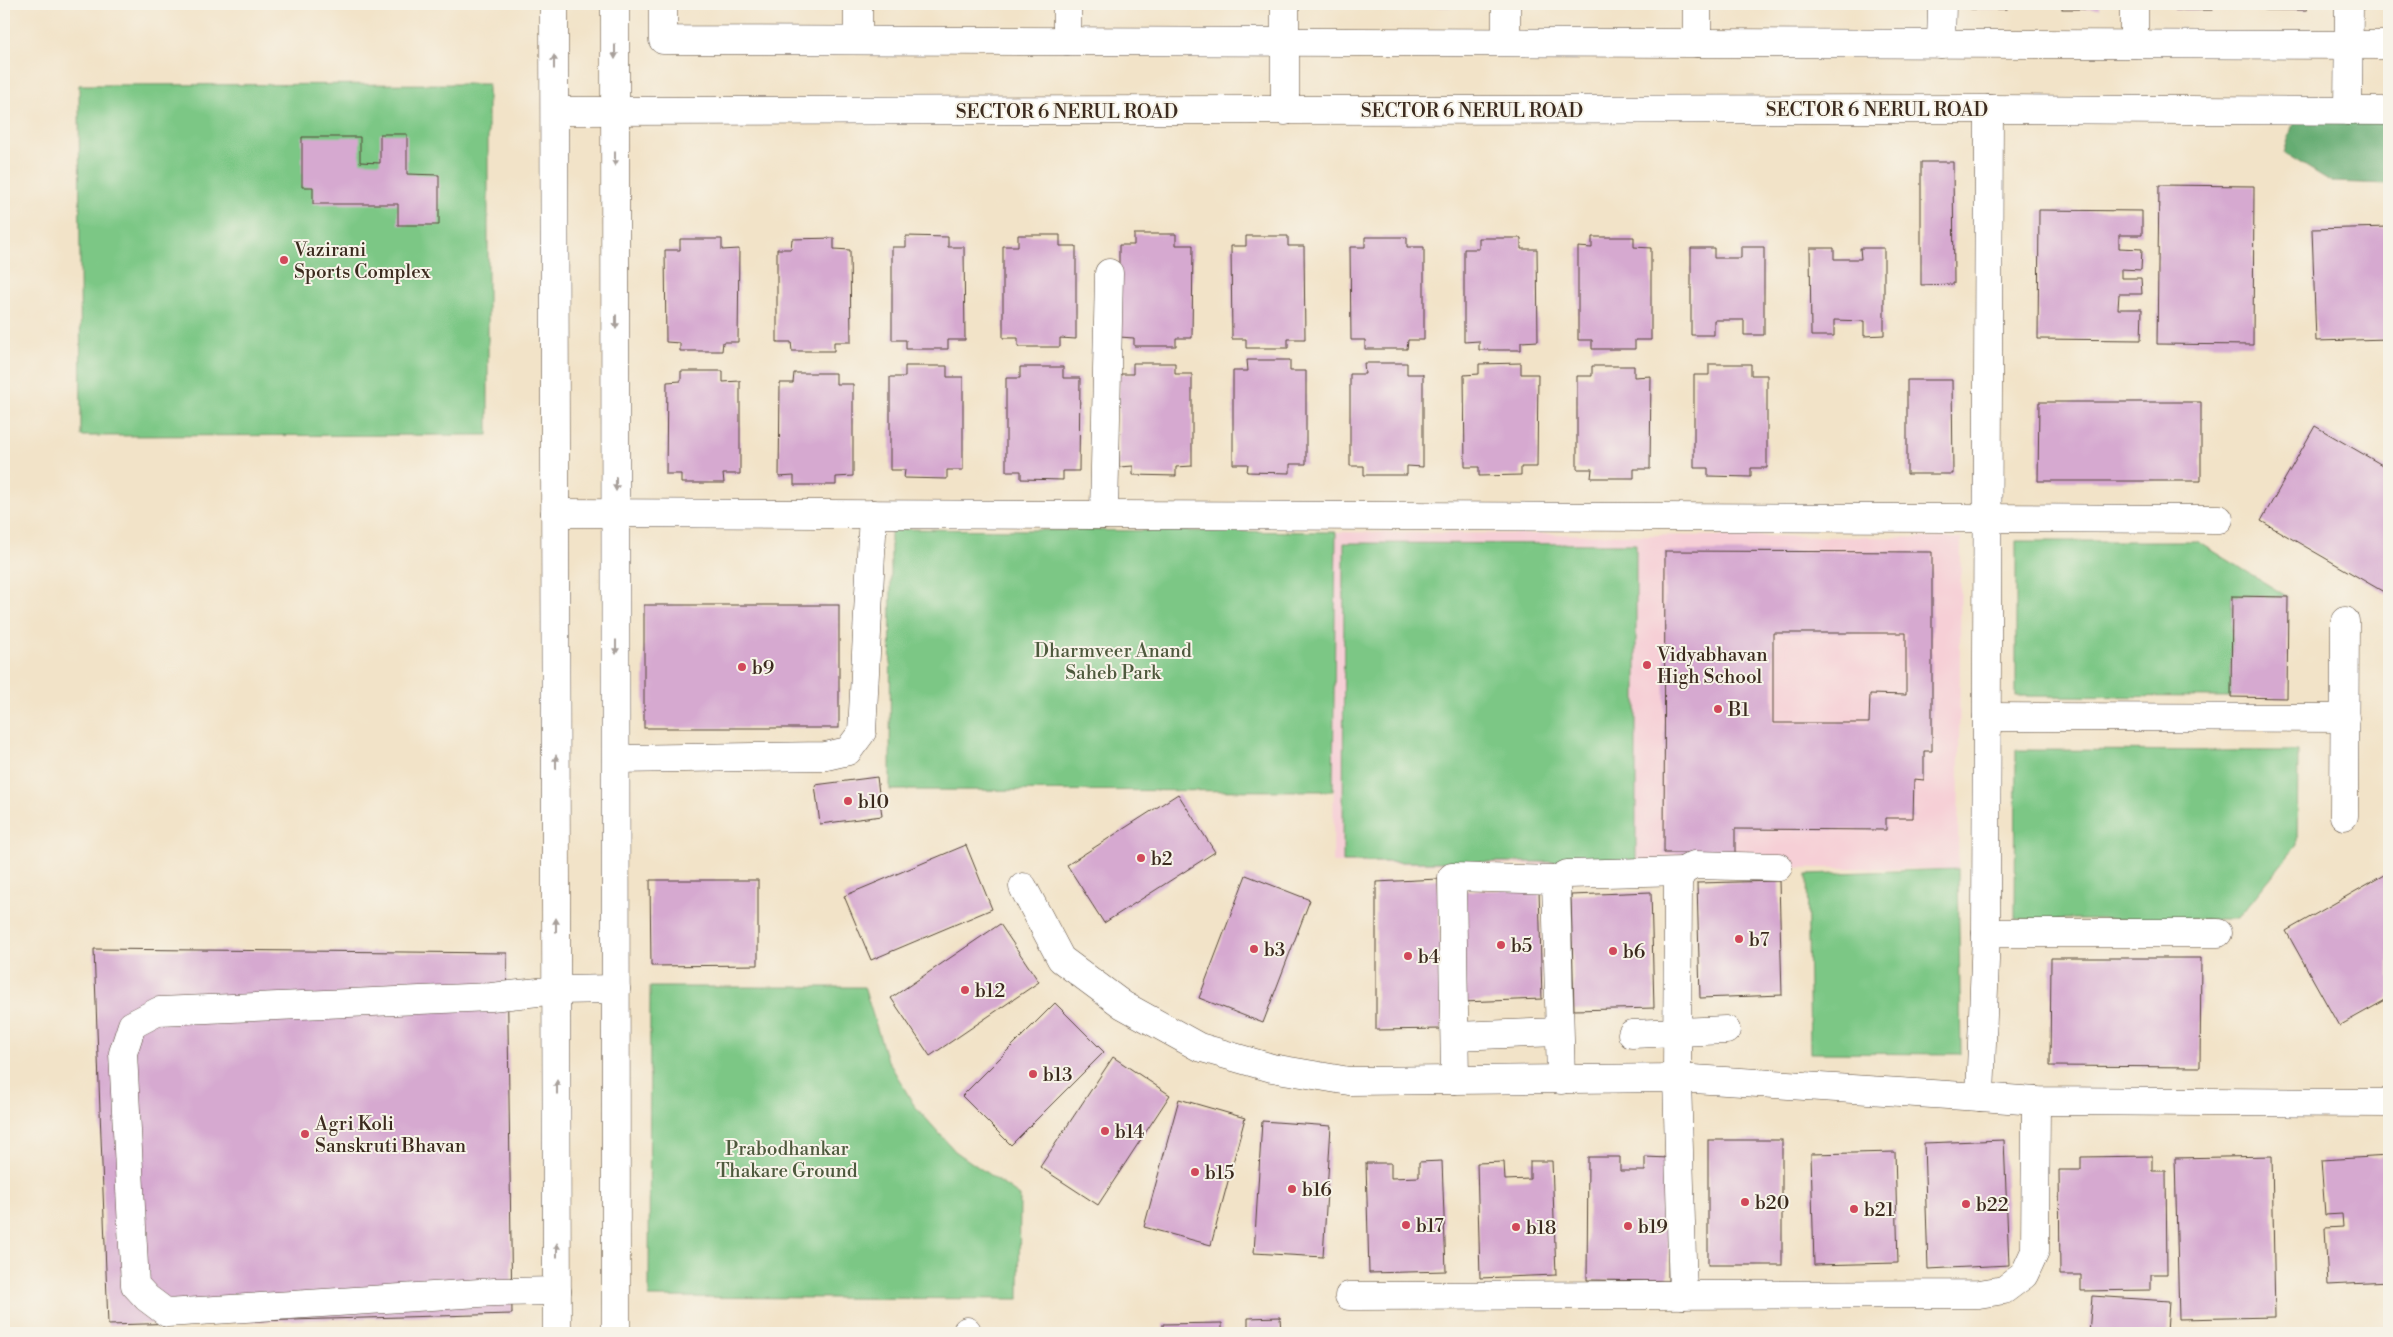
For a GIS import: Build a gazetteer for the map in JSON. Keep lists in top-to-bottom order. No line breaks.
{"streets":{"street":["SECTOR 6 NERUL ROAD"]},"parks":["Dharmveer Anand Saheb Park","Prabodhankar Thakare Ground"],"places":["Vazirani Sports Complex","Vidyabhavan High School","b9","B1","b10","b2","b7","b5","b3","b6","b4","b12","b13","b14","Agri Koli Sanskruti Bhavan","b15","b16","b20","b22","b21","b17","b19","b18"]}
